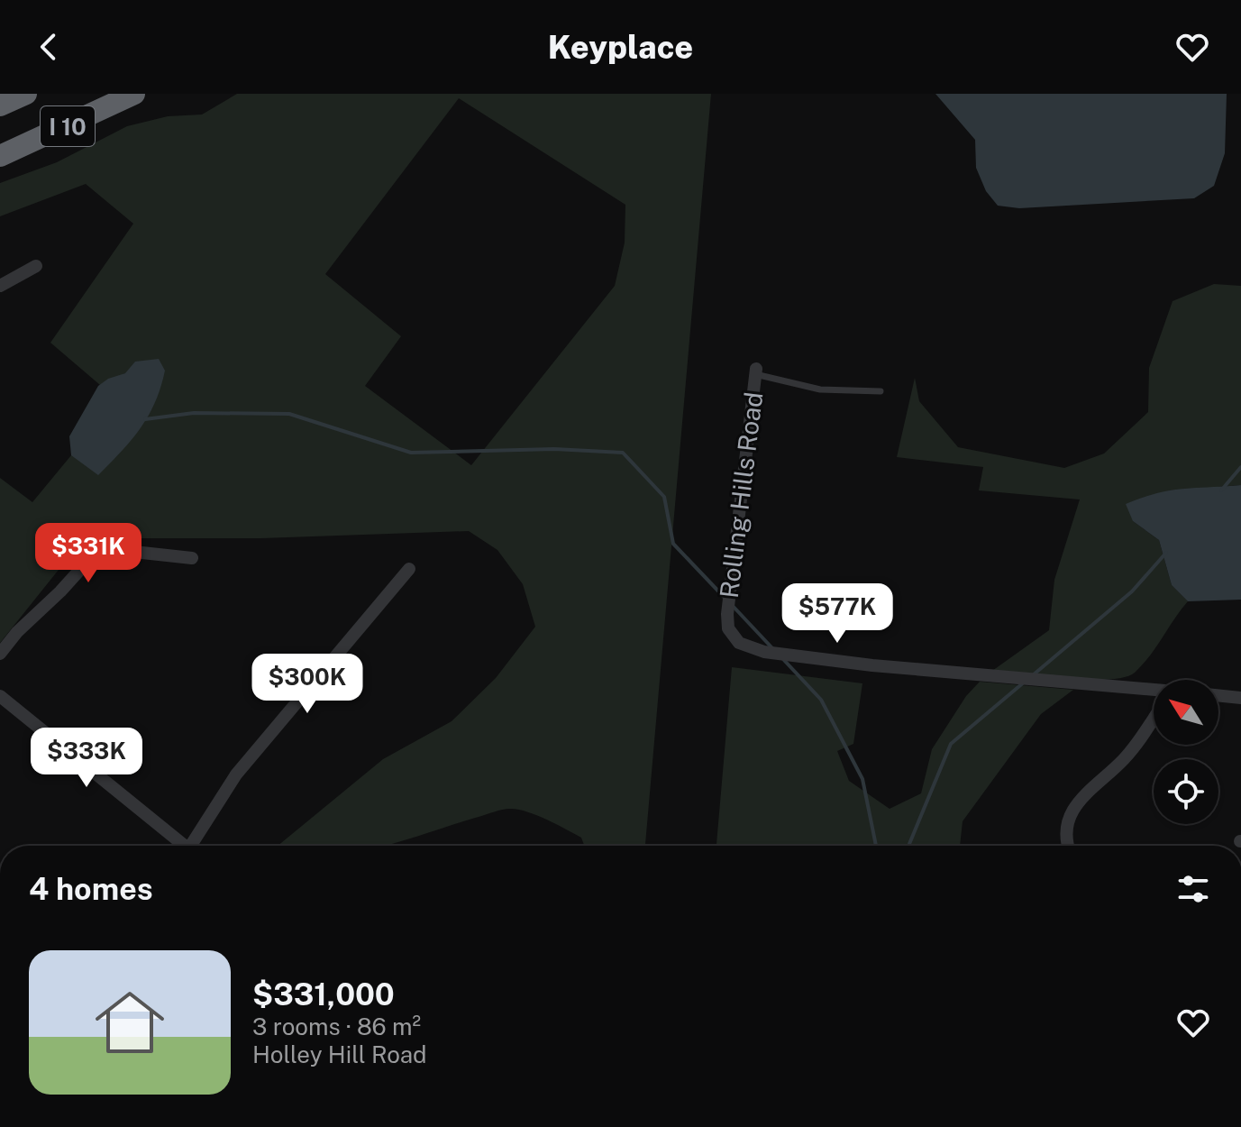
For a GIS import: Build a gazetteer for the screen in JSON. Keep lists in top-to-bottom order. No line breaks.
{"streets":{"highway":["I 10"],"street":["Rolling Hills Road"]},"north":"top left","page":{"header":"Keyplace","price":["$331K","$577K","$300K","$333K"],"heading":"4 homes","list":[{"name":"$331,000","note":"3 rooms · 86 m² · Holley Hill Road"}]}}
